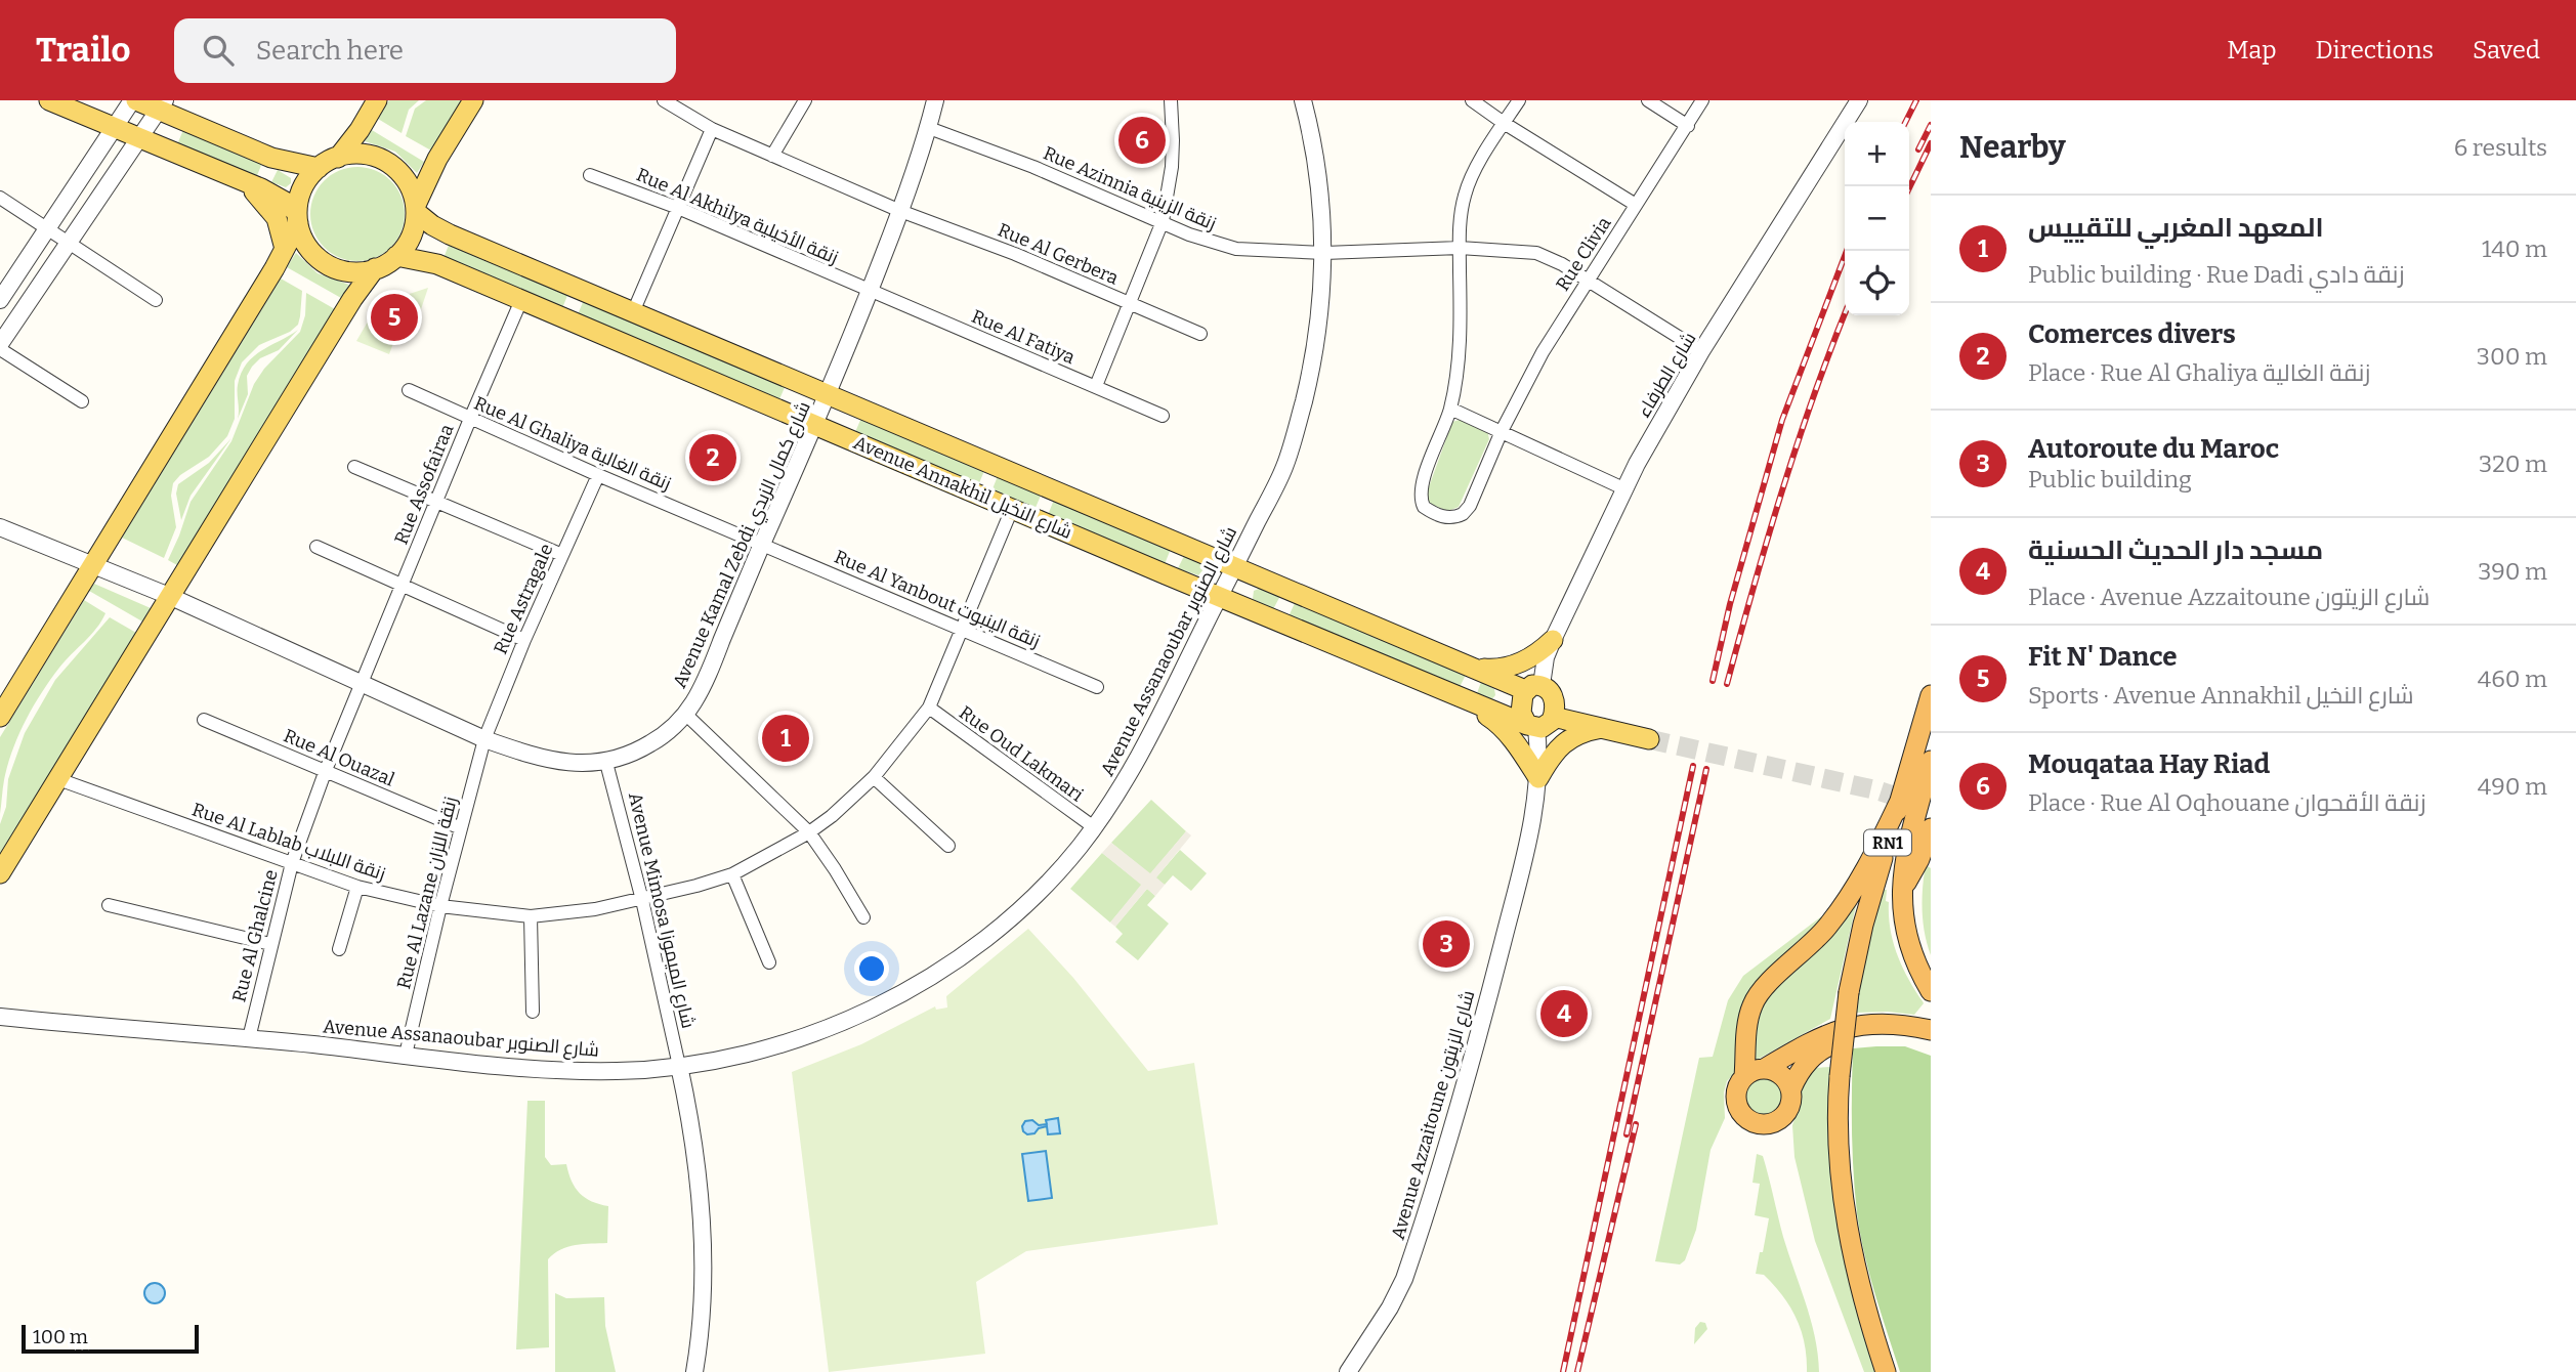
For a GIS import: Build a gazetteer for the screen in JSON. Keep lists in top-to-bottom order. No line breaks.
{"streets":{"highway":["RN1"],"main road":["Avenue Annakhil شارع النخيل"],"street":["Rue Azinnia زنقة الزينية","Rue Al Akhilya زنقة الأخيلية","Rue Al Gerbera","Rue Clivia","Rue Al Fatiya","شارع الطرفاء","Rue Al Ghaliya زنقة الغالية","Rue Assofairaa","Avenue Kamal Zebdi شارع كمال الزبدي","Rue Astragale","Rue Al Yanbout زنقة الينبوت","Avenue Assanaoubar شارع الصنوبر","Rue Oud Lakmari","Rue Al Ouazal","Rue Al Lablab زنقة اللبلاب","Rue Al Lazane زنقة اللزان","Avenue Mimosa شارع الميموزا","Rue Al Ghalcine","Avenue Azzaitoune شارع الزيتون"]},"crossings":[["Rue Azinnia زنقة الزينية","Rue Clivia"],["Rue Azinnia زنقة الزينية","شارع الطرفاء"],["Rue Azinnia زنقة الزينية","Avenue Kamal Zebdi شارع كمال الزبدي"],["Rue Azinnia زنقة الزينية","Avenue Assanaoubar شارع الصنوبر"],["Rue Al Akhilya زنقة الأخيلية","Rue Al Fatiya"],["Rue Al Akhilya زنقة الأخيلية","Avenue Kamal Zebdi شارع كمال الزبدي"],["Rue Al Gerbera","Avenue Kamal Zebdi شارع كمال الزبدي"],["Rue Al Fatiya","Avenue Kamal Zebdi شارع كمال الزبدي"],["شارع الطرفاء","Avenue Annakhil شارع النخيل"],["شارع الطرفاء","Avenue Azzaitoune شارع الزيتون"],["Rue Al Ghaliya زنقة الغالية","Rue Assofairaa"],["Rue Al Ghaliya زنقة الغالية","Avenue Kamal Zebdi شارع كمال الزبدي"],["Rue Al Ghaliya زنقة الغالية","Rue Astragale"],["Rue Al Ghaliya زنقة الغالية","Rue Al Yanbout زنقة الينبوت"],["Rue Assofairaa","Avenue Annakhil شارع النخيل"],["Rue Assofairaa","Avenue Kamal Zebdi شارع كمال الزبدي"],["Rue Assofairaa","Rue Al Ghalcine"],["Avenue Annakhil شارع النخيل","Avenue Kamal Zebdi شارع كمال الزبدي"],["Avenue Annakhil شارع النخيل","Avenue Assanaoubar شارع الصنوبر"],["Avenue Annakhil شارع النخيل","Rue Al Lablab زنقة اللبلاب"],["Avenue Annakhil شارع النخيل","Avenue Azzaitoune شارع الزيتون"],["Avenue Kamal Zebdi شارع كمال الزبدي","Rue Astragale"],["Avenue Kamal Zebdi شارع كمال الزبدي","Rue Al Yanbout زنقة الينبوت"],["Avenue Kamal Zebdi شارع كمال الزبدي","Rue Al Lazane زنقة اللزان"],["Avenue Kamal Zebdi شارع كمال الزبدي","Avenue Mimosa شارع الميموزا"],["Avenue Kamal Zebdi شارع كمال الزبدي","Rue Al Ghalcine"],["Rue Astragale","Rue Al Lazane زنقة اللزان"],["Rue Al Yanbout زنقة الينبوت","Rue Al Lablab زنقة اللبلاب"],["Avenue Assanaoubar شارع الصنوبر","Rue Oud Lakmari"],["Avenue Assanaoubar شارع الصنوبر","Rue Al Lazane زنقة اللزان"],["Avenue Assanaoubar شارع الصنوبر","Avenue Mimosa شارع الميموزا"],["Avenue Assanaoubar شارع الصنوبر","Rue Al Ghalcine"],["Rue Oud Lakmari","Rue Al Lablab زنقة اللبلاب"],["Rue Al Ouazal","Rue Al Lazane زنقة اللزان"],["Rue Al Ouazal","Rue Al Ghalcine"],["Rue Al Lablab زنقة اللبلاب","Rue Al Lazane زنقة اللزان"],["Rue Al Lablab زنقة اللبلاب","Avenue Mimosa شارع الميموزا"],["Rue Al Lablab زنقة اللبلاب","Rue Al Ghalcine"]],"scale_bar":"100 m","page":{"header":"Trailo","search":"Search here","nav":["Map","Directions","Saved"],"heading":["Nearby","6 results"],"pins":["6","5","2","1","3","4"],"map_buttons":["+","−"],"list":[{"mark":"1","name":"المعهد المغربي للتقييس","note":"Public building · Rue Dadi زنقة دادي","value":"140 m"},{"mark":"2","name":"Comerces divers","note":"Place · Rue Al Ghaliya زنقة الغالية","value":"300 m"},{"mark":"3","name":"Autoroute du Maroc","note":"Public building","value":"320 m"},{"mark":"4","name":"مسجد دار الحديث الحسنية","note":"Place · Avenue Azzaitoune شارع الزيتون","value":"390 m"},{"mark":"5","name":"Fit N' Dance","note":"Sports · Avenue Annakhil شارع النخيل","value":"460 m"},{"mark":"6","name":"Mouqataa Hay Riad","note":"Place · Rue Al Oqhouane زنقة الأقحوان","value":"490 m"}],"scale":"100 m"}}
